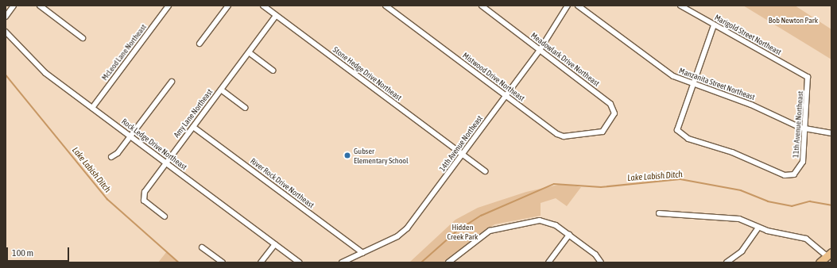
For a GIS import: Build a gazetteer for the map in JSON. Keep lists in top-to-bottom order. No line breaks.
{"streets":{"street":["Marigold Street Northeast","McLeod Lane Northeast","Meadowlark Drive Northeast","Stone Hedge Drive Northeast","Mistwood Drive Northeast","Manzanita Street Northeast","Amy Lane Northeast","11th Avenue Northeast","14th Avenue Northeast","Rock Ledge Drive Northeast","River Rock Drive Northeast"]},"crossings":[["Marigold Street Northeast","11th Avenue Northeast"],["McLeod Lane Northeast","Rock Ledge Drive Northeast"],["Meadowlark Drive Northeast","Mistwood Drive Northeast"],["Meadowlark Drive Northeast","14th Avenue Northeast"],["Stone Hedge Drive Northeast","Amy Lane Northeast"],["Stone Hedge Drive Northeast","14th Avenue Northeast"],["Mistwood Drive Northeast","14th Avenue Northeast"],["Manzanita Street Northeast","11th Avenue Northeast"],["Amy Lane Northeast","Rock Ledge Drive Northeast"],["Amy Lane Northeast","River Rock Drive Northeast"],["14th Avenue Northeast","River Rock Drive Northeast"]],"water":["Lake Labish Ditch"],"parks":["Bob Newton Park","Hidden Creek Park"],"places":["Gubser Elementary School"],"scale_bar":"100 m"}
